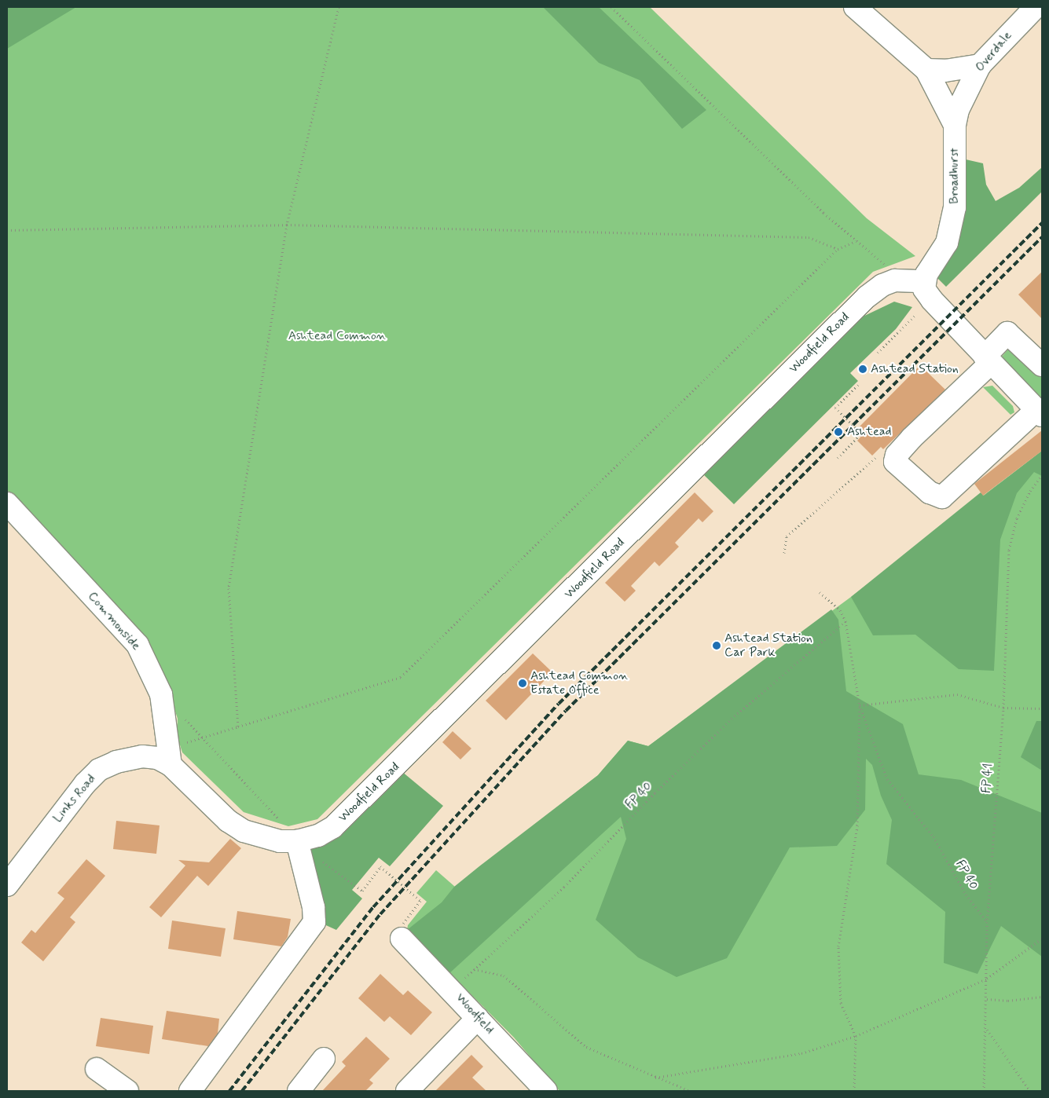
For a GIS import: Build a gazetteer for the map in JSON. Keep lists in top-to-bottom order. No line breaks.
{"streets":{"street":["Overdale","Broadhurst","Woodfield Road","Commonside","Links Road","Woodfield"],"path":["FP 41","FP 40"]},"crossings":[["Overdale","Broadhurst"],["Broadhurst","Woodfield Road"],["Woodfield Road","Links Road"],["Commonside","Links Road"],["FP 41","FP 40"],["FP 40","Woodfield"]],"parks":["Ashtead Common"],"places":["Ashtead Station","Ashtead","Ashtead Station Car Park","Ashtead Common Estate Office"]}
